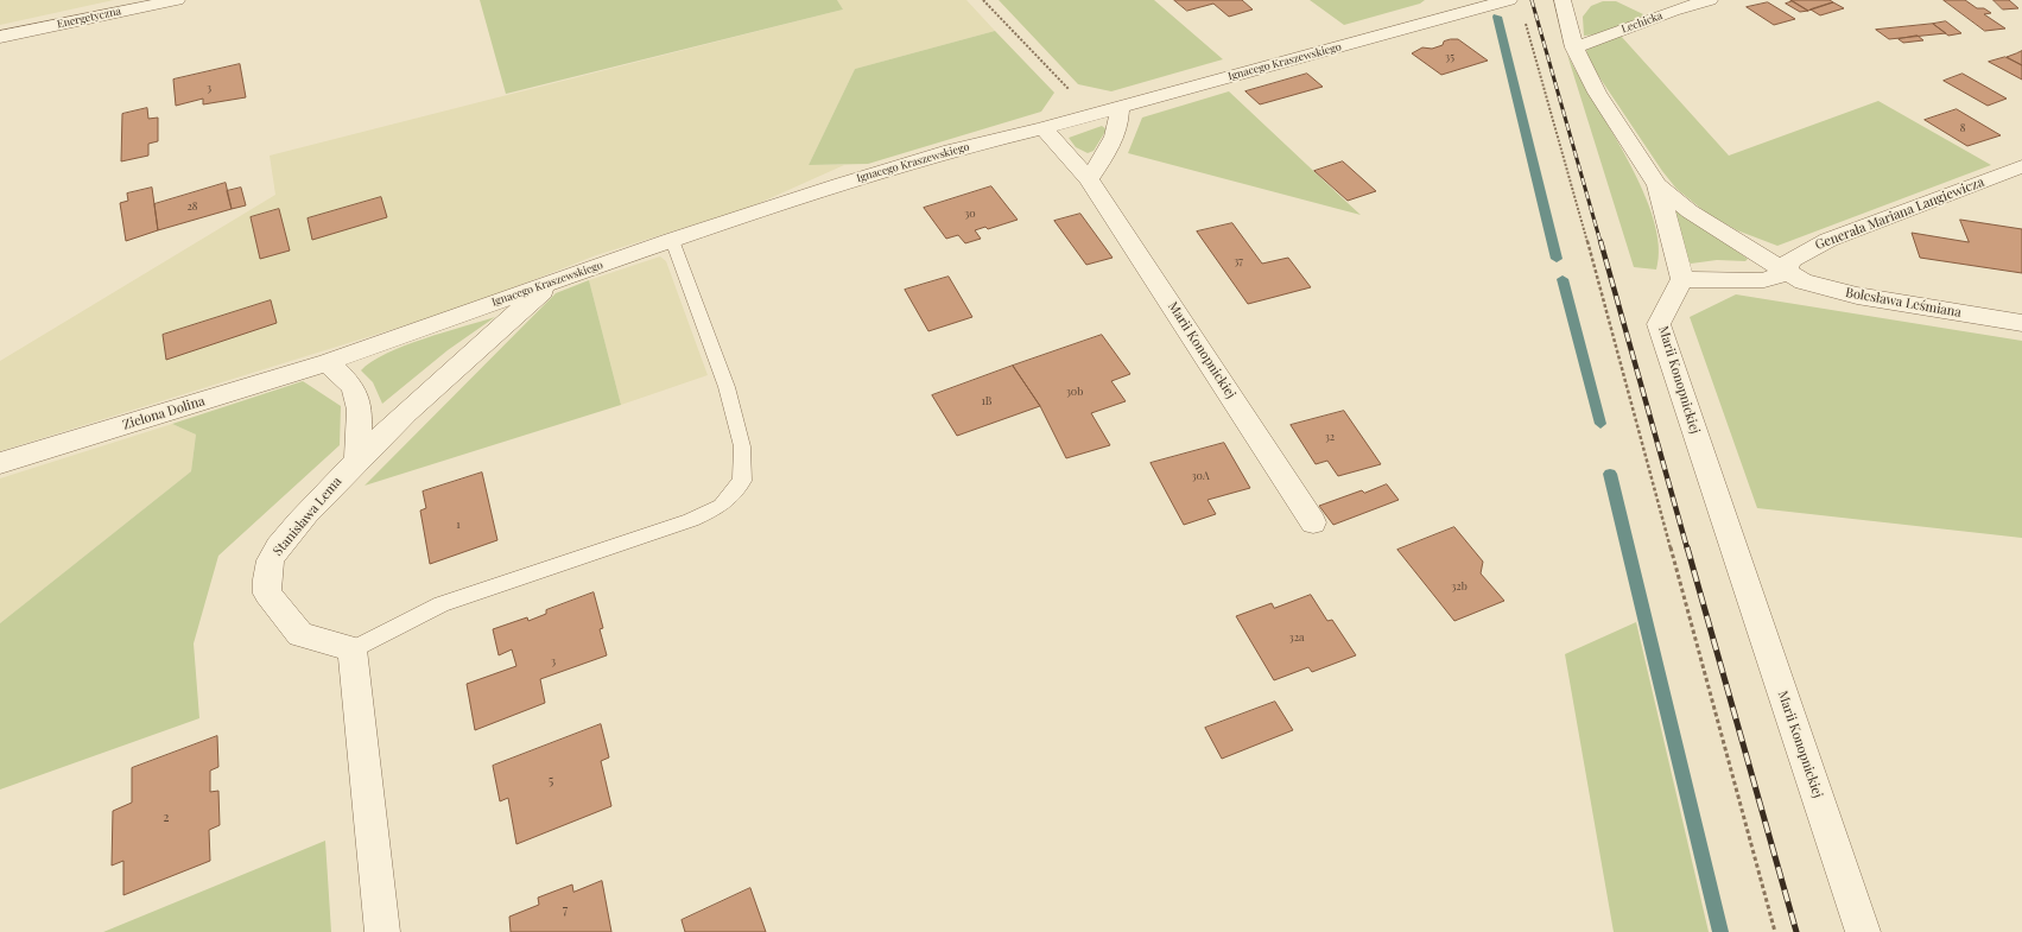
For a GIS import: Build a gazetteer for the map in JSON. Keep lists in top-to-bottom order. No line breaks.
{"streets":{"street":["Energetyczna","Lechicka","Ignacego Kraszewskiego","Generała Mariana Langiewicza","Bolesława Leśmiana","Marii Konopnickiej","Zielona Dolina","Stanisława Lema"]},"crossings":[["Ignacego Kraszewskiego","Marii Konopnickiej"],["Ignacego Kraszewskiego","Zielona Dolina"],["Ignacego Kraszewskiego","Stanisława Lema"],["Generała Mariana Langiewicza","Bolesława Leśmiana"]],"house_numbers":["35","3","8","28","30","37","30b","1B","32","30A","1","32b","32a","3","5","2","7"]}
